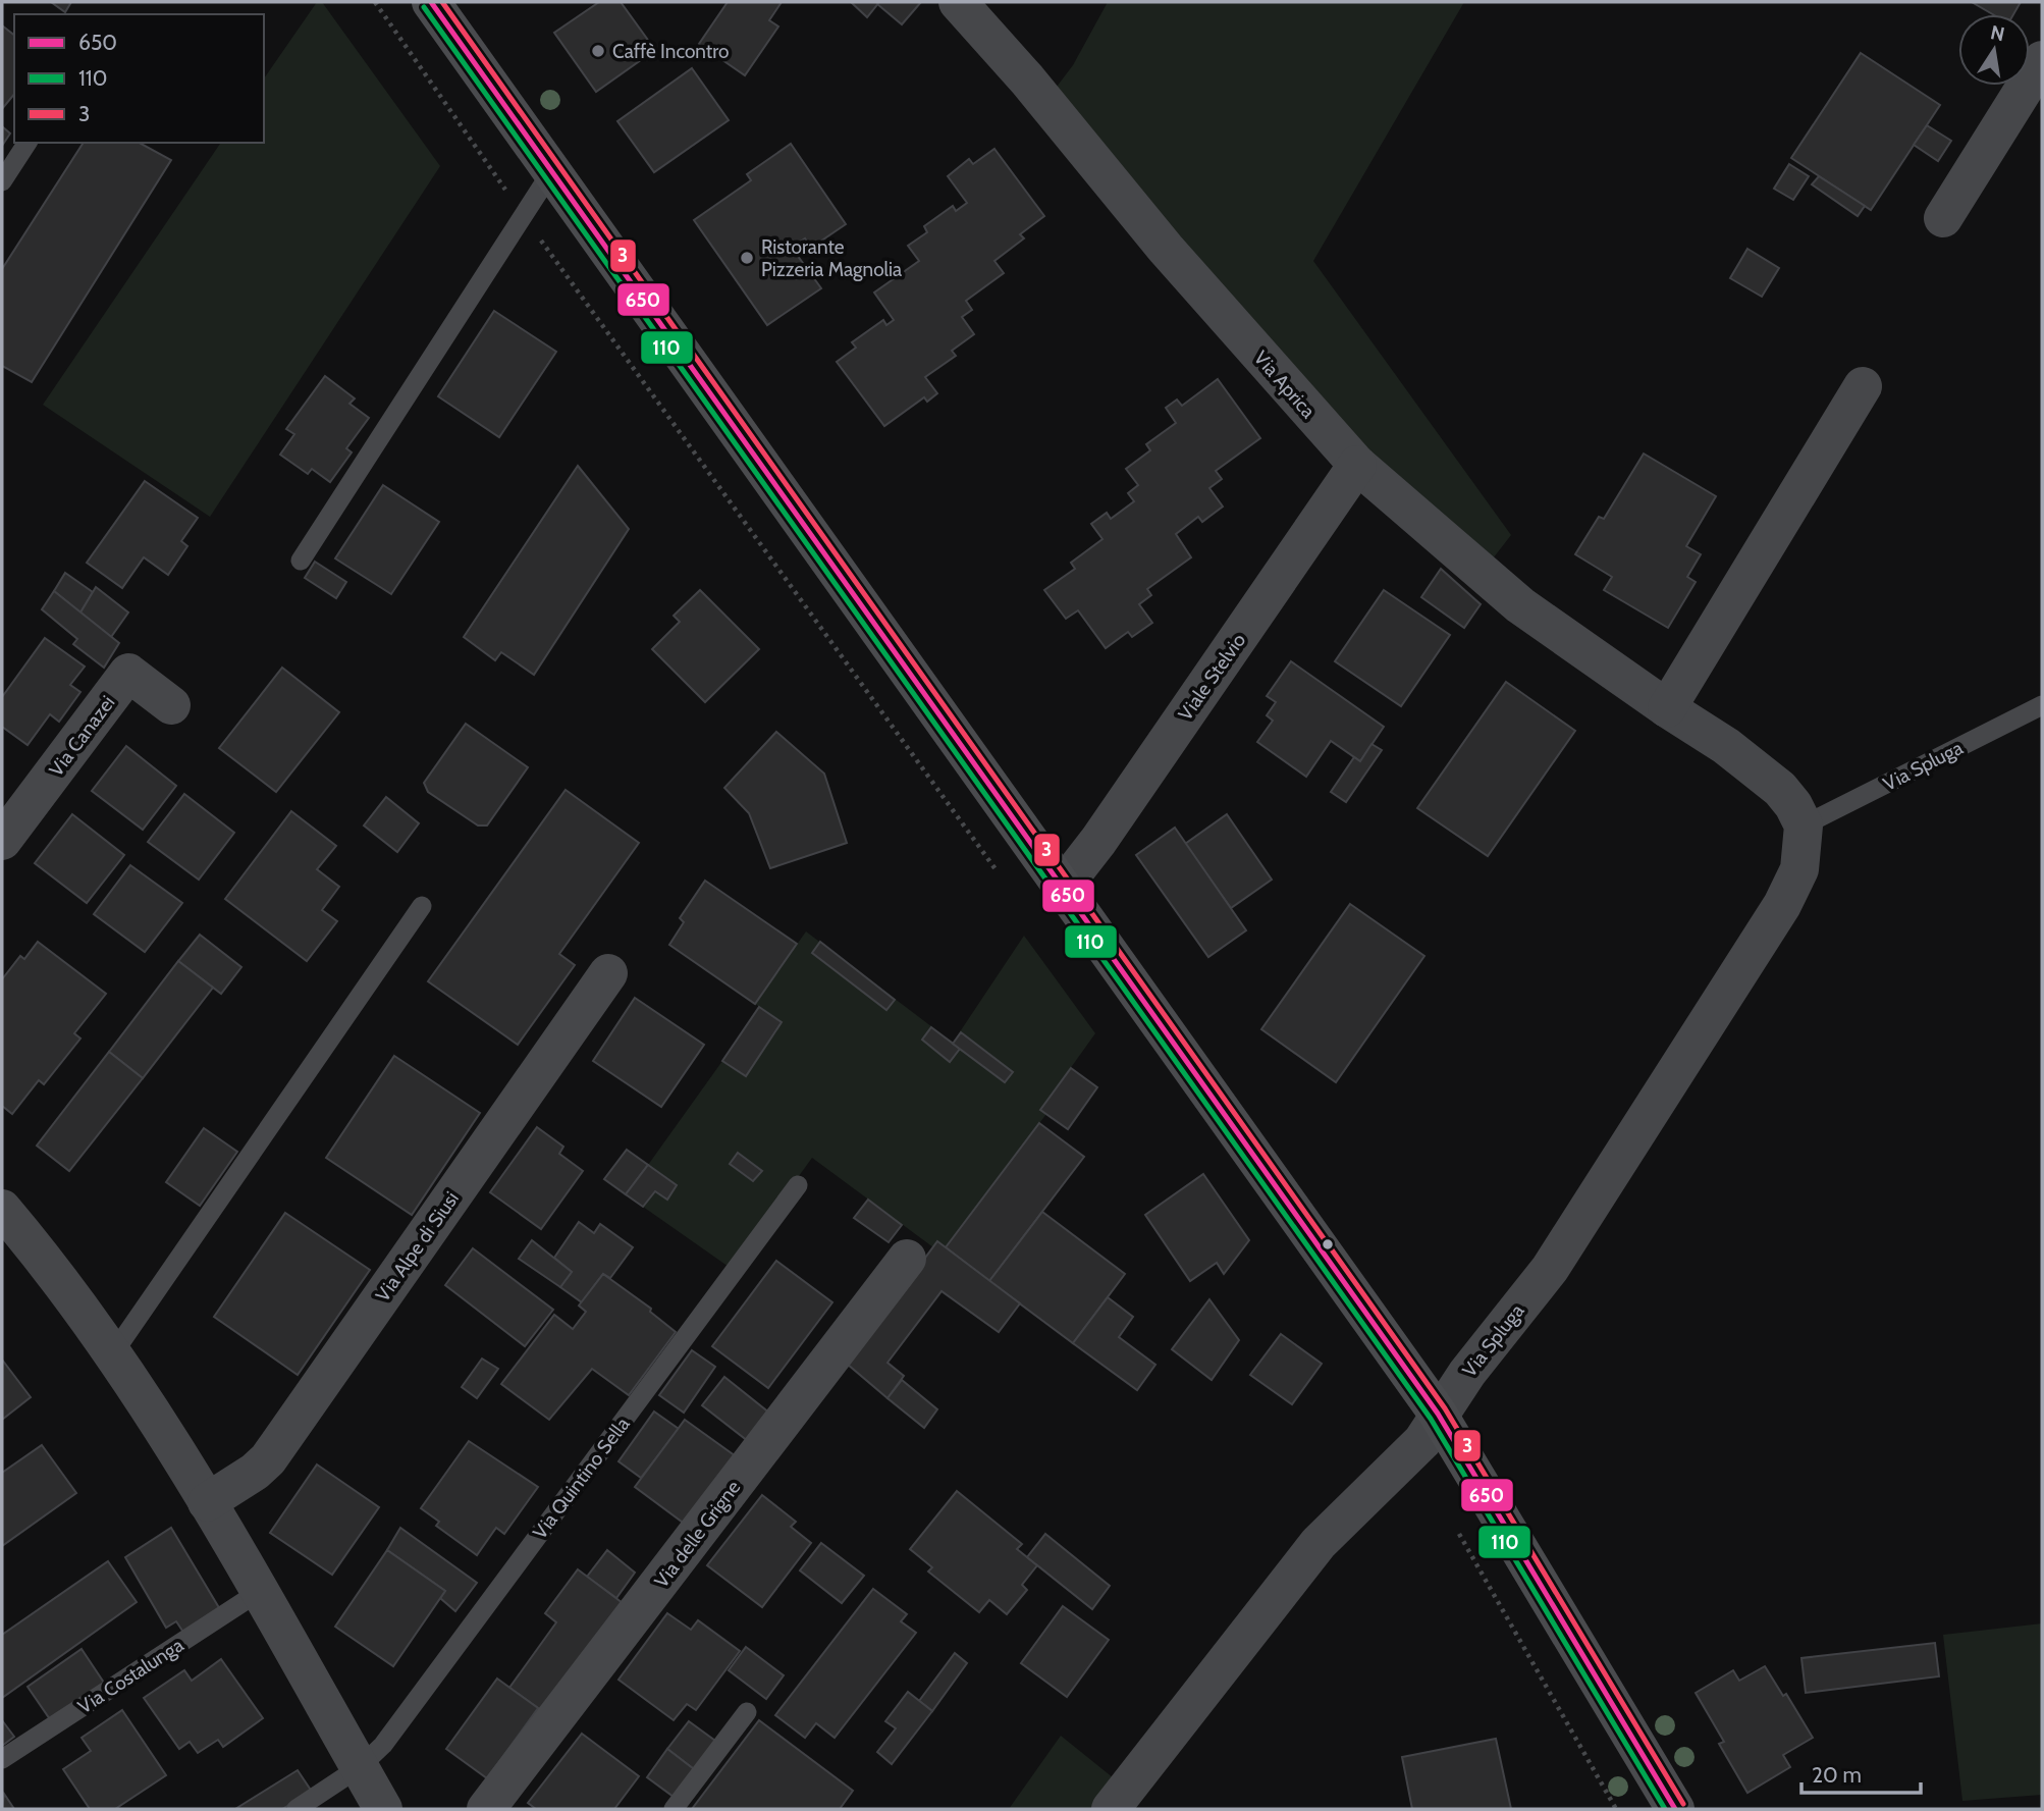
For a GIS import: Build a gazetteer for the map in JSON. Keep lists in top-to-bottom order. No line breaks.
{"streets":{"street":["Via Aprica","Viale Stelvio","Via Canazei","Via Spluga","Via Alpe di Siusi","Via delle Grigne"],"lane":["Via Quintino Sella","Via Costalunga"]},"crossings":[["Via Aprica","Viale Stelvio"]],"places":["Caffè Incontro","Ristorante Pizzeria Magnolia"],"lines":["transit line 650","transit line 3","transit line 110"],"legend":["650","110","3"],"scale_bar":"20 m","north":"top"}
